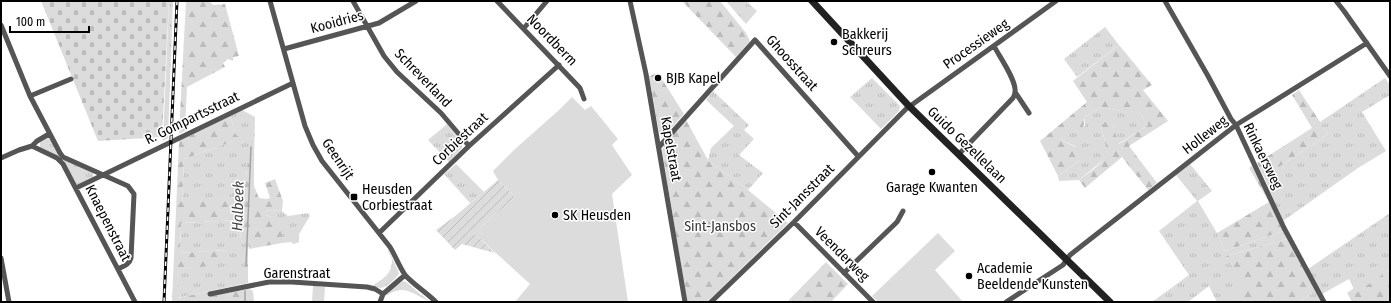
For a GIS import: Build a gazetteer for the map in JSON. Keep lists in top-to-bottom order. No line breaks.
{"streets":{"main road":["Guido Gezellelaan"],"street":["Kooidries","Noordberm","Processieweg","Ghoosstraat","Schreverland","R. Gompartsstraat","Holleweg","Corbiestraat","Kapelstraat","Rinkaersweg","Geenrijt","Sint-Jansstraat","Knaepenstraat","Veenderweg","Garenstraat"]},"crossings":[["Kooidries","Schreverland"],["Kooidries","Geenrijt"],["Noordberm","Corbiestraat"],["Processieweg","Guido Gezellelaan"],["Processieweg","Sint-Jansstraat"],["Ghoosstraat","Kapelstraat"],["Ghoosstraat","Sint-Jansstraat"],["Schreverland","Corbiestraat"],["R. Gompartsstraat","Geenrijt"],["R. Gompartsstraat","Knaepenstraat"],["Holleweg","Guido Gezellelaan"],["Holleweg","Rinkaersweg"],["Corbiestraat","Geenrijt"],["Guido Gezellelaan","Sint-Jansstraat"],["Sint-Jansstraat","Veenderweg"]],"water":["Halbeek"],"parks":["Sint-Jansbos"],"places":{"other":["Bakkerij Schreurs","BJB Kapel","Garage Kwanten","SK Heusden","Academie Beeldende Kunsten"],"transit":["Heusden Corbiestraat"]},"scale_bar":"100 m"}
